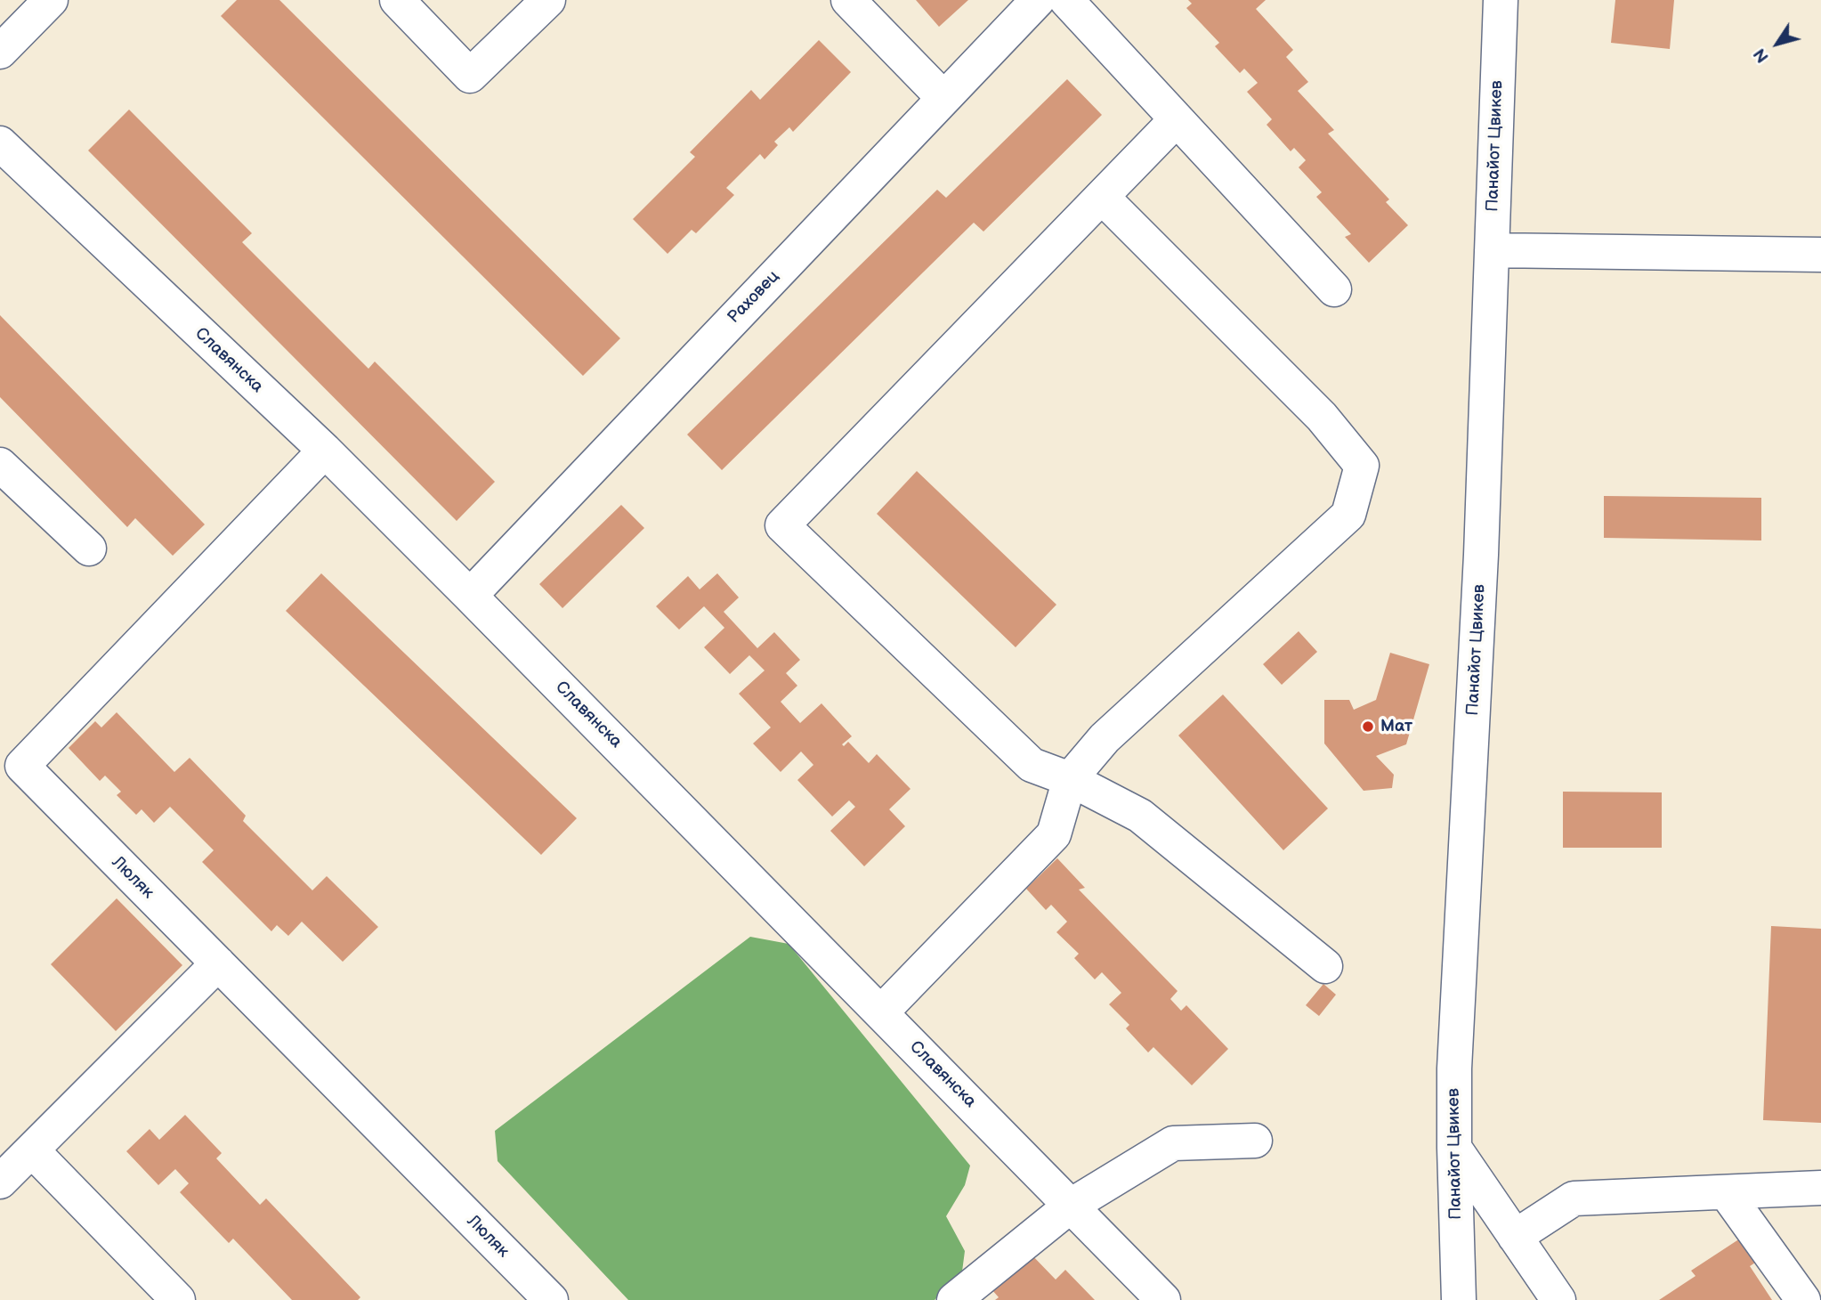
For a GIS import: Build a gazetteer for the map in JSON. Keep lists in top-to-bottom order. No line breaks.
{"streets":{"street":["Панайот Цвикев","Раховец","Славянска","Люляк"]},"crossings":[["Раховец","Славянска"],["Славянска","Люляк"]],"places":["Мат"],"north":"bottom left"}
